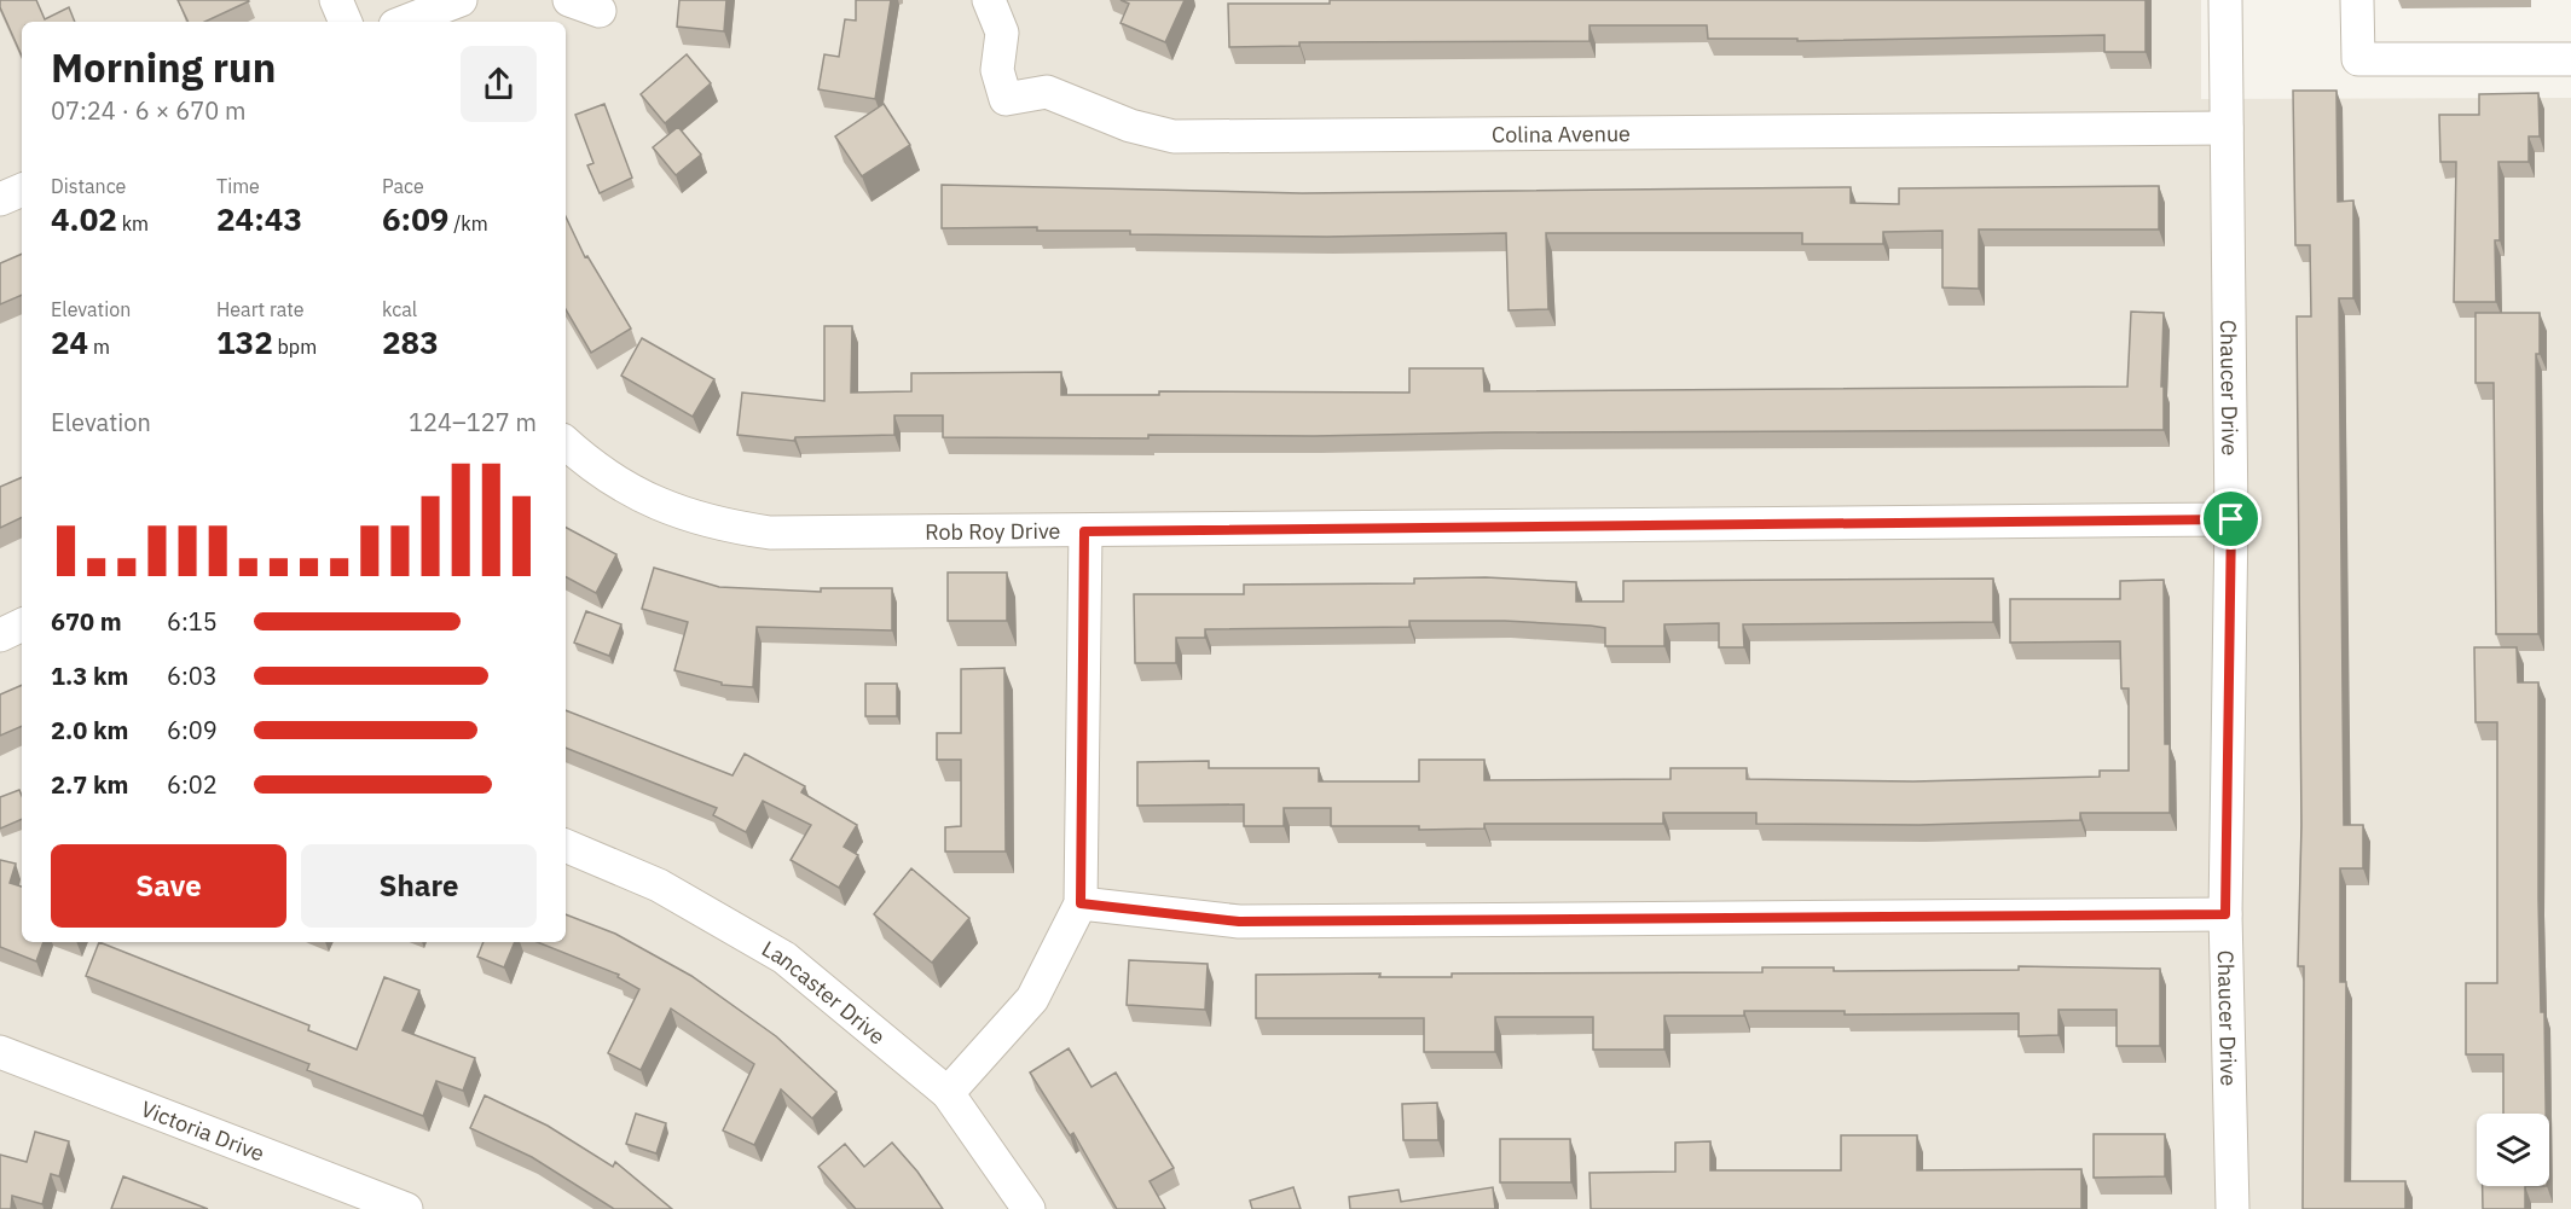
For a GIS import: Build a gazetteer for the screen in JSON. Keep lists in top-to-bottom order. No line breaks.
{"streets":{"street":["Colina Avenue","Chaucer Drive","Rob Roy Drive","Lancaster Drive","Victoria Drive"]},"crossings":[["Colina Avenue","Chaucer Drive"],["Chaucer Drive","Rob Roy Drive"]],"page":{"heading":["Morning run","07:24 · 6 × 670 m"],"stats":[["Distance","4.02 km"],["Time","24:43"],["Pace","6:09 /km"],["Elevation","24 m"],["Heart rate","132 bpm"],["kcal","283"]],"chart":["Elevation","124–127 m"],"list":[{"name":"670 m","note":"6:15"},{"name":"1.3 km","note":"6:03"},{"name":"2.0 km","note":"6:09"},{"name":"2.7 km","note":"6:02"}],"buttons":["Save","Share"]}}
